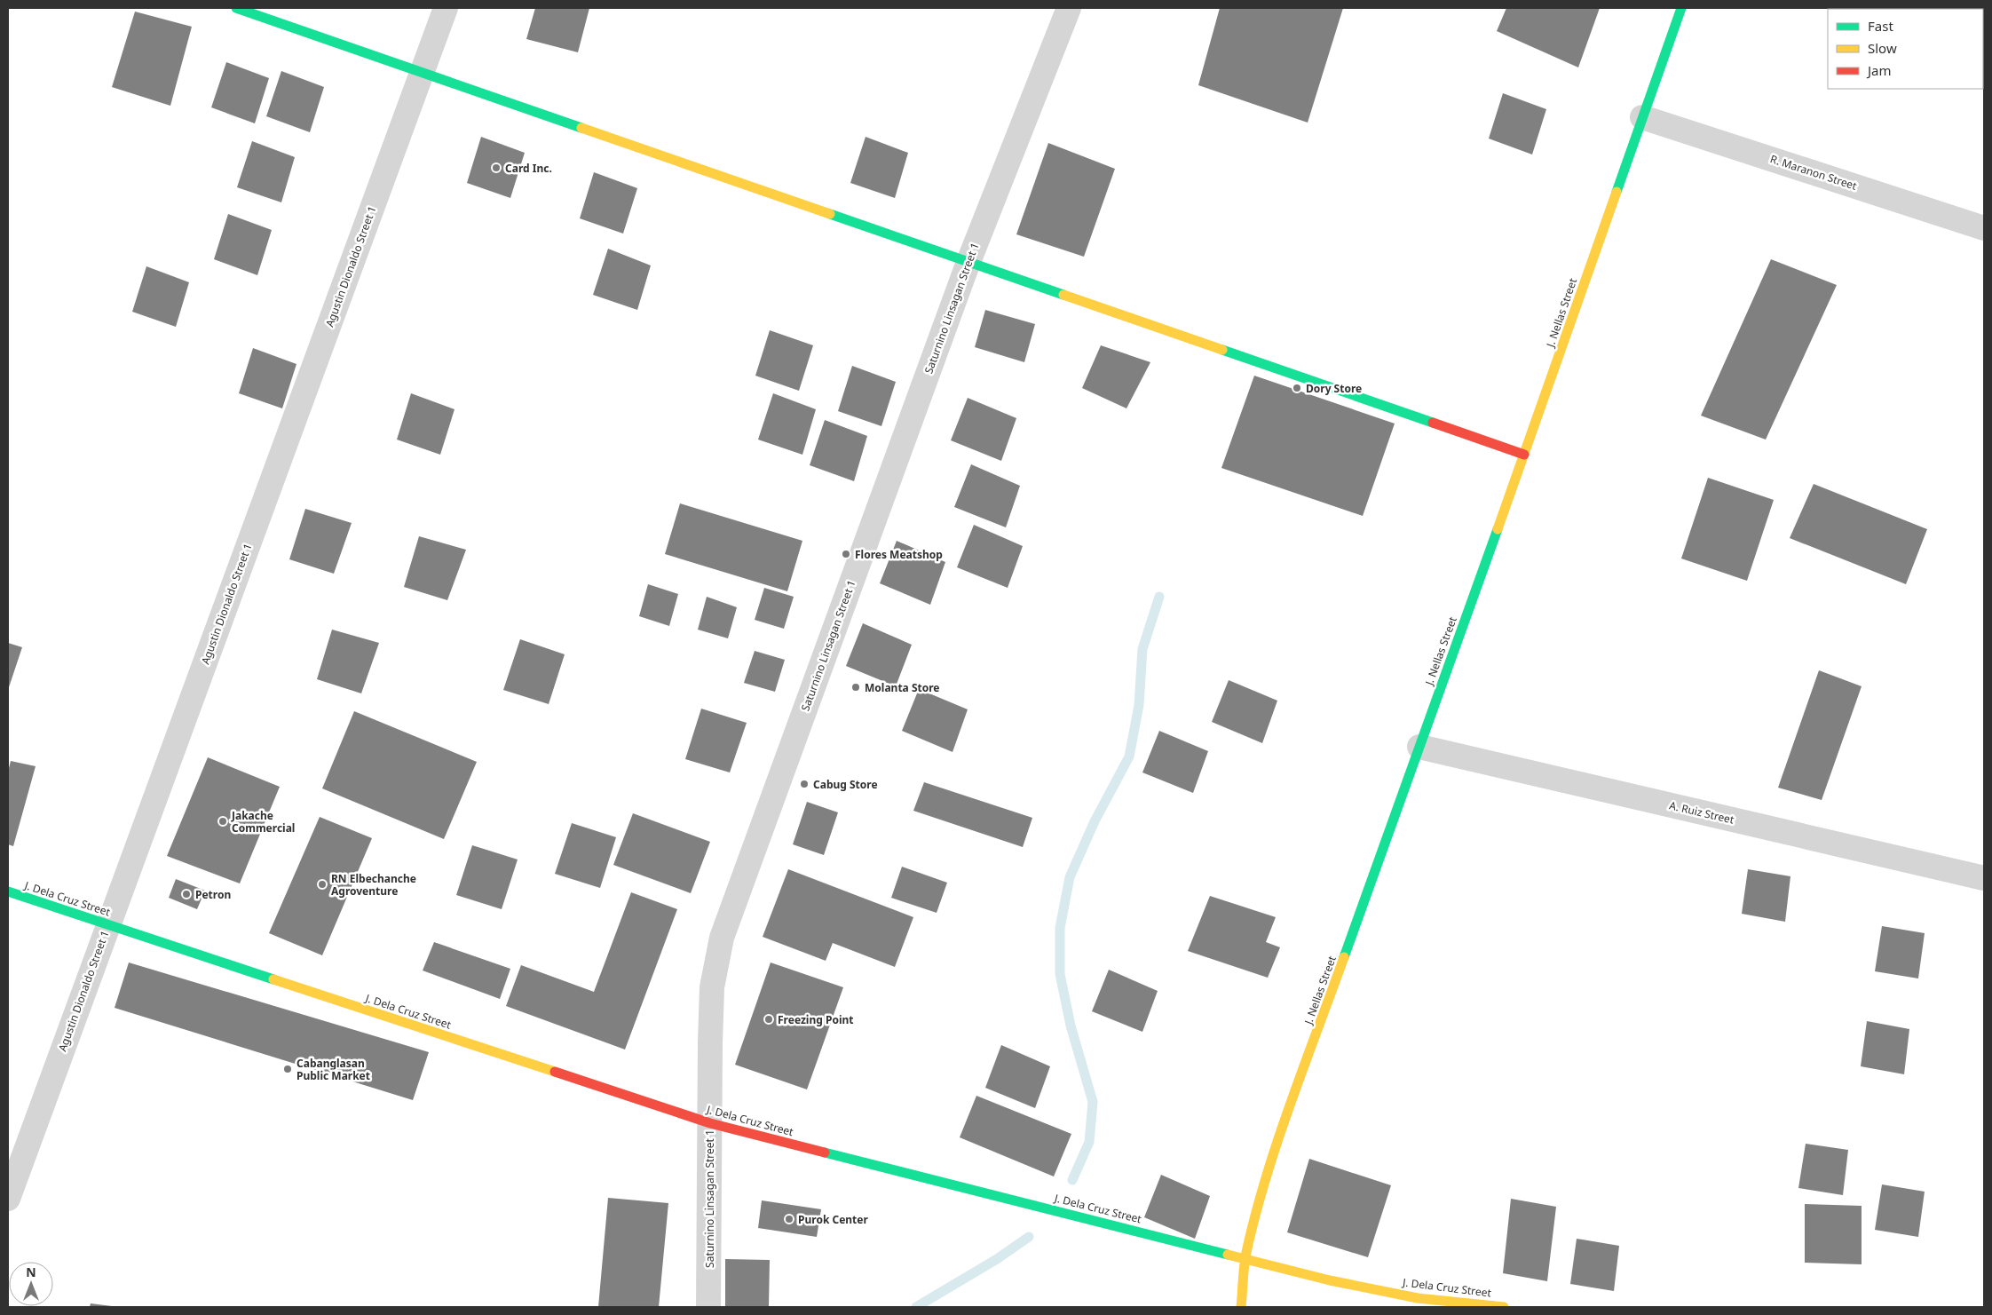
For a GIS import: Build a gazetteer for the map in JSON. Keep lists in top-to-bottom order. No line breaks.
{"streets":{"street":["R. Maranon Street","Agustin Dionaldo Street 1","Saturnino Linsagan Street 1","J. Nellas Street","A. Ruiz Street","J. Dela Cruz Street"]},"crossings":[["R. Maranon Street","J. Nellas Street"],["Agustin Dionaldo Street 1","J. Dela Cruz Street"],["Saturnino Linsagan Street 1","J. Dela Cruz Street"],["J. Nellas Street","A. Ruiz Street"],["J. Nellas Street","J. Dela Cruz Street"]],"places":["Card Inc.","Dory Store","Flores Meatshop","Molanta Store","Cabug Store","Jakache Commercial","RN Elbechanche Agroventure","Petron","Freezing Point","Cabanglasan Public Market","Purok Center"],"legend":["Fast","Slow","Jam"],"north":"top"}
